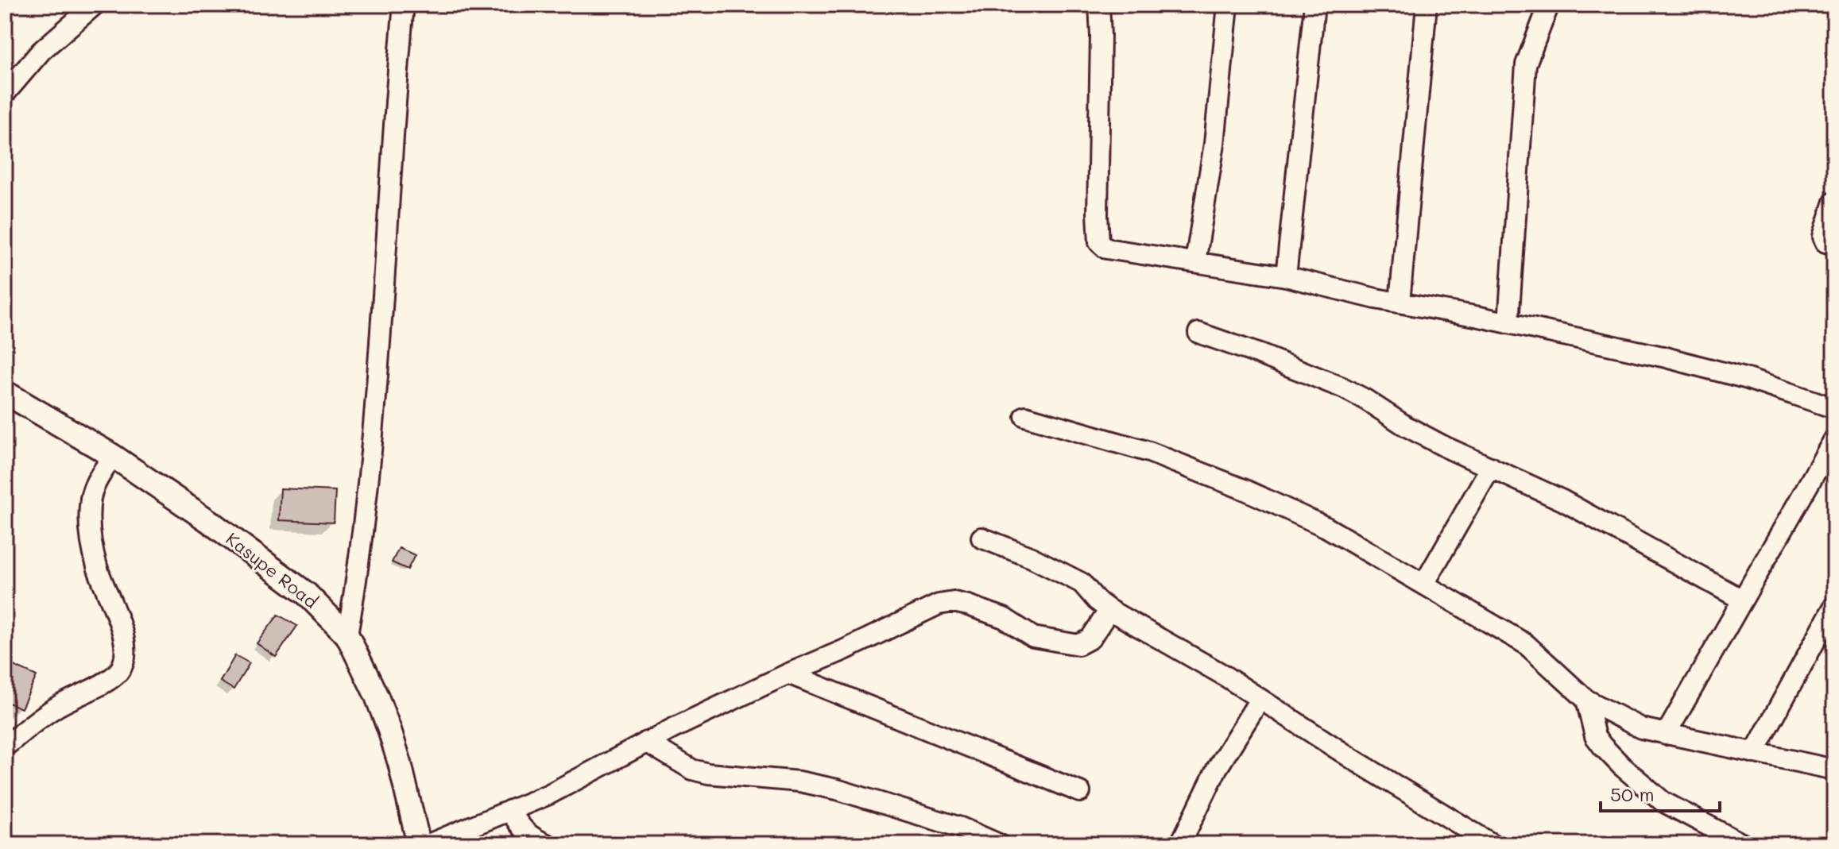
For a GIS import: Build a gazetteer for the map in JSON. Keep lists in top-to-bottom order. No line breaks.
{"streets":{"street":["Kasupe Road"]},"scale_bar":"50 m"}
